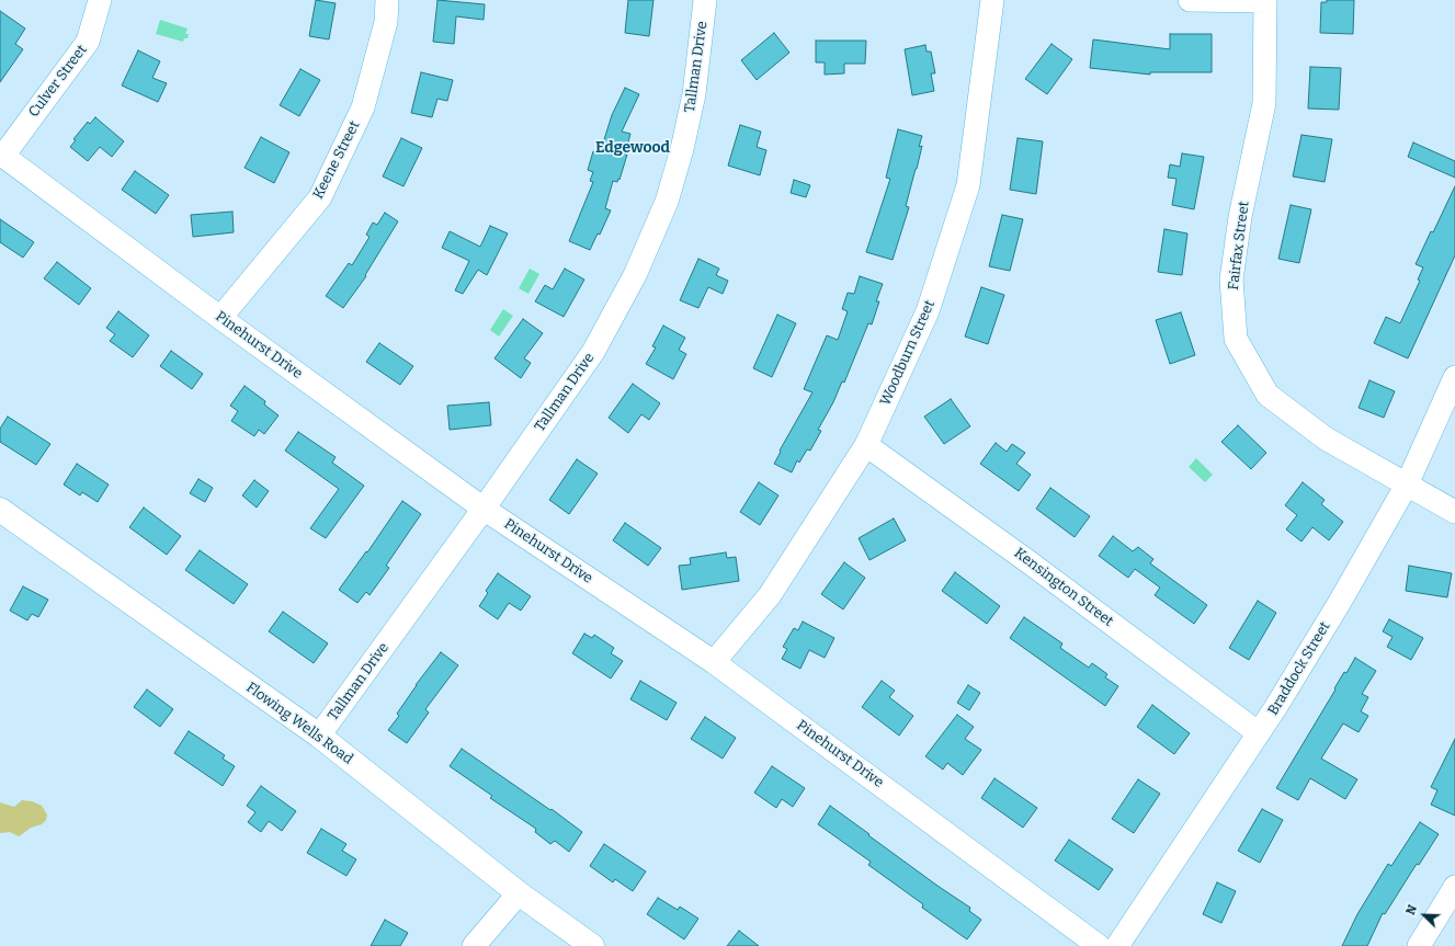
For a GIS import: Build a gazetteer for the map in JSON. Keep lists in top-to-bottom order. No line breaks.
{"streets":{"main road":["Flowing Wells Road"],"street":["Tallman Drive","Culver Street","Keene Street","Fairfax Street","Pinehurst Drive","Woodburn Street","Kensington Street","Braddock Street"]},"crossings":[["Tallman Drive","Pinehurst Drive"],["Tallman Drive","Flowing Wells Road"],["Culver Street","Pinehurst Drive"],["Keene Street","Pinehurst Drive"],["Fairfax Street","Braddock Street"],["Pinehurst Drive","Woodburn Street"],["Woodburn Street","Kensington Street"],["Kensington Street","Braddock Street"]],"districts":["Edgewood"],"north":"top left"}
